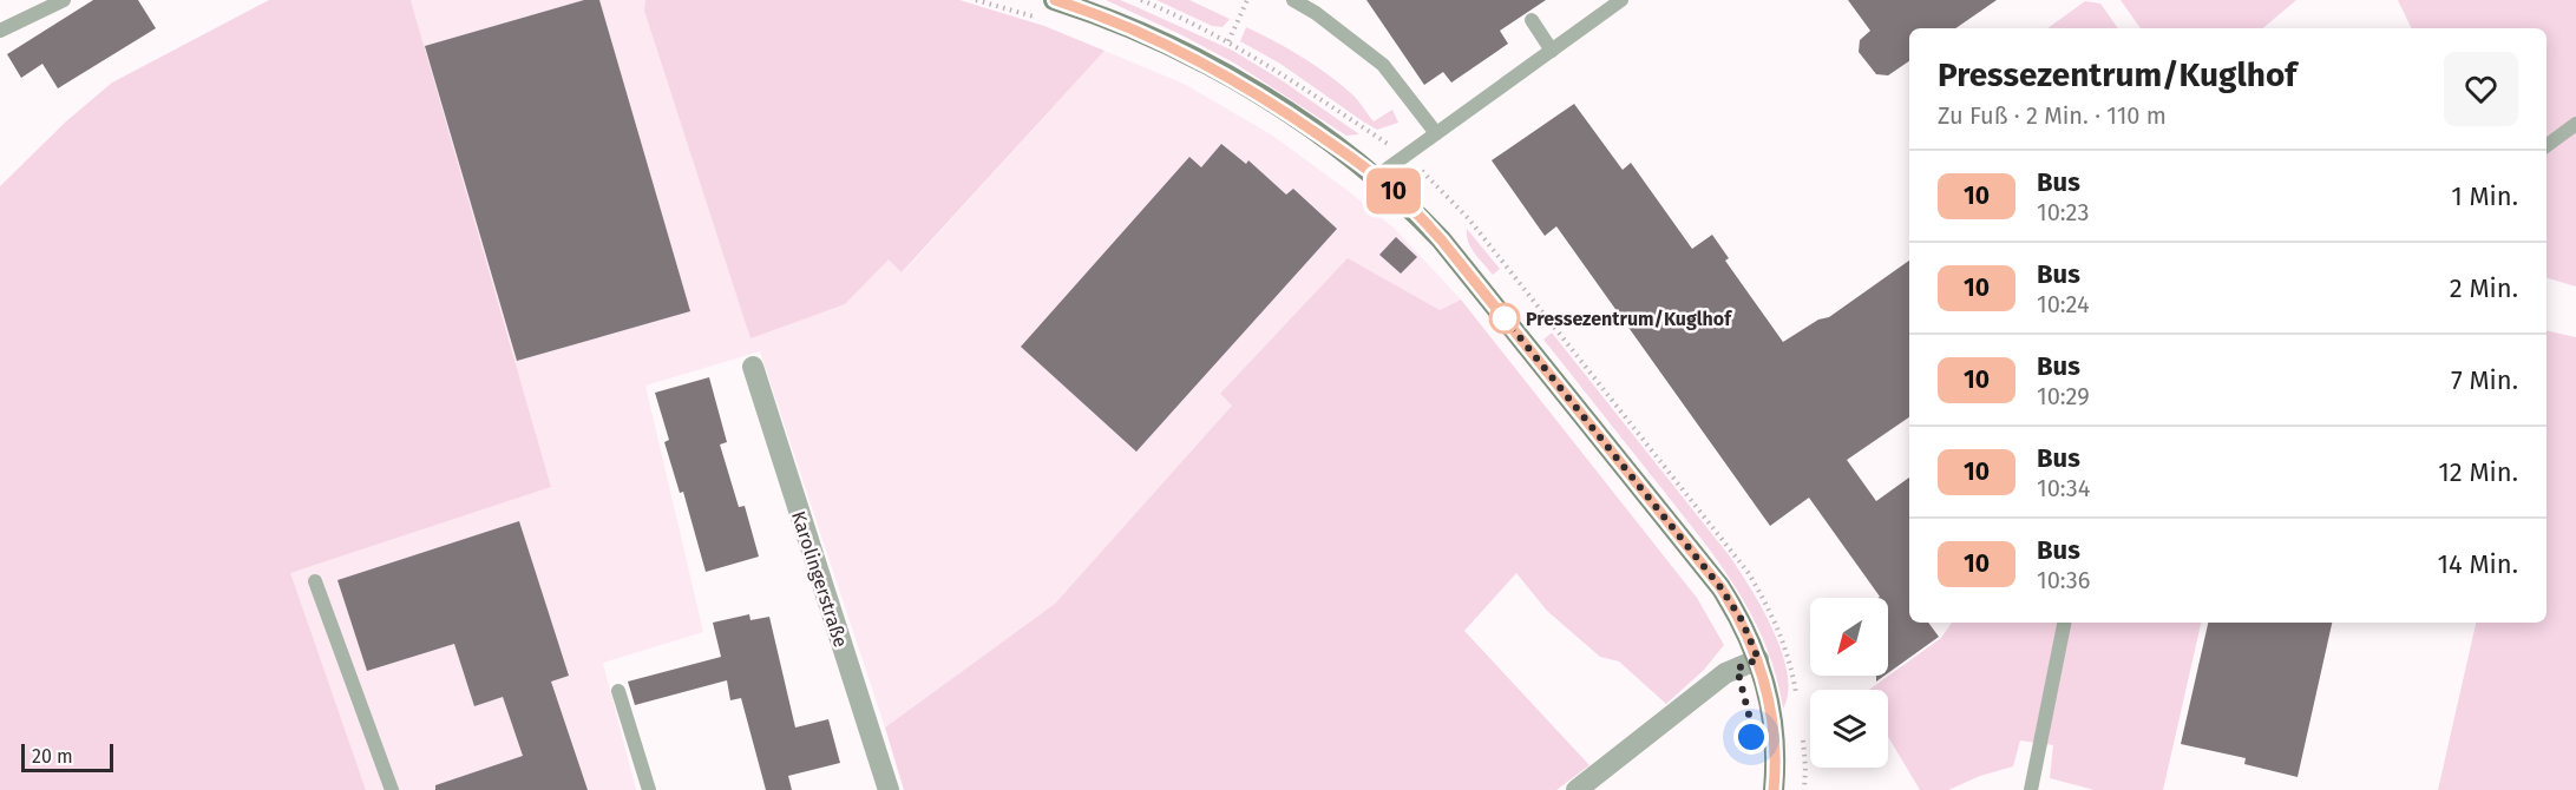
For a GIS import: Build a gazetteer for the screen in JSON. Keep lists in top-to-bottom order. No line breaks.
{"streets":{"street":["Karolingerstraße"]},"places":["Pressezentrum/Kuglhof"],"lines":["bus line 10"],"scale_bar":"20 m","north":"bottom left","page":{"on_map":"10","heading":["Pressezentrum/Kuglhof","Zu Fuß · 2 Min. · 110 m"],"list":[{"mark":"10","name":"Bus","note":"10:23","value":"1 Min."},{"mark":"10","name":"Bus","note":"10:24","value":"2 Min."},{"mark":"10","name":"Bus","note":"10:29","value":"7 Min."},{"mark":"10","name":"Bus","note":"10:34","value":"12 Min."},{"mark":"10","name":"Bus","note":"10:36","value":"14 Min."}],"scale":"20 m"}}
